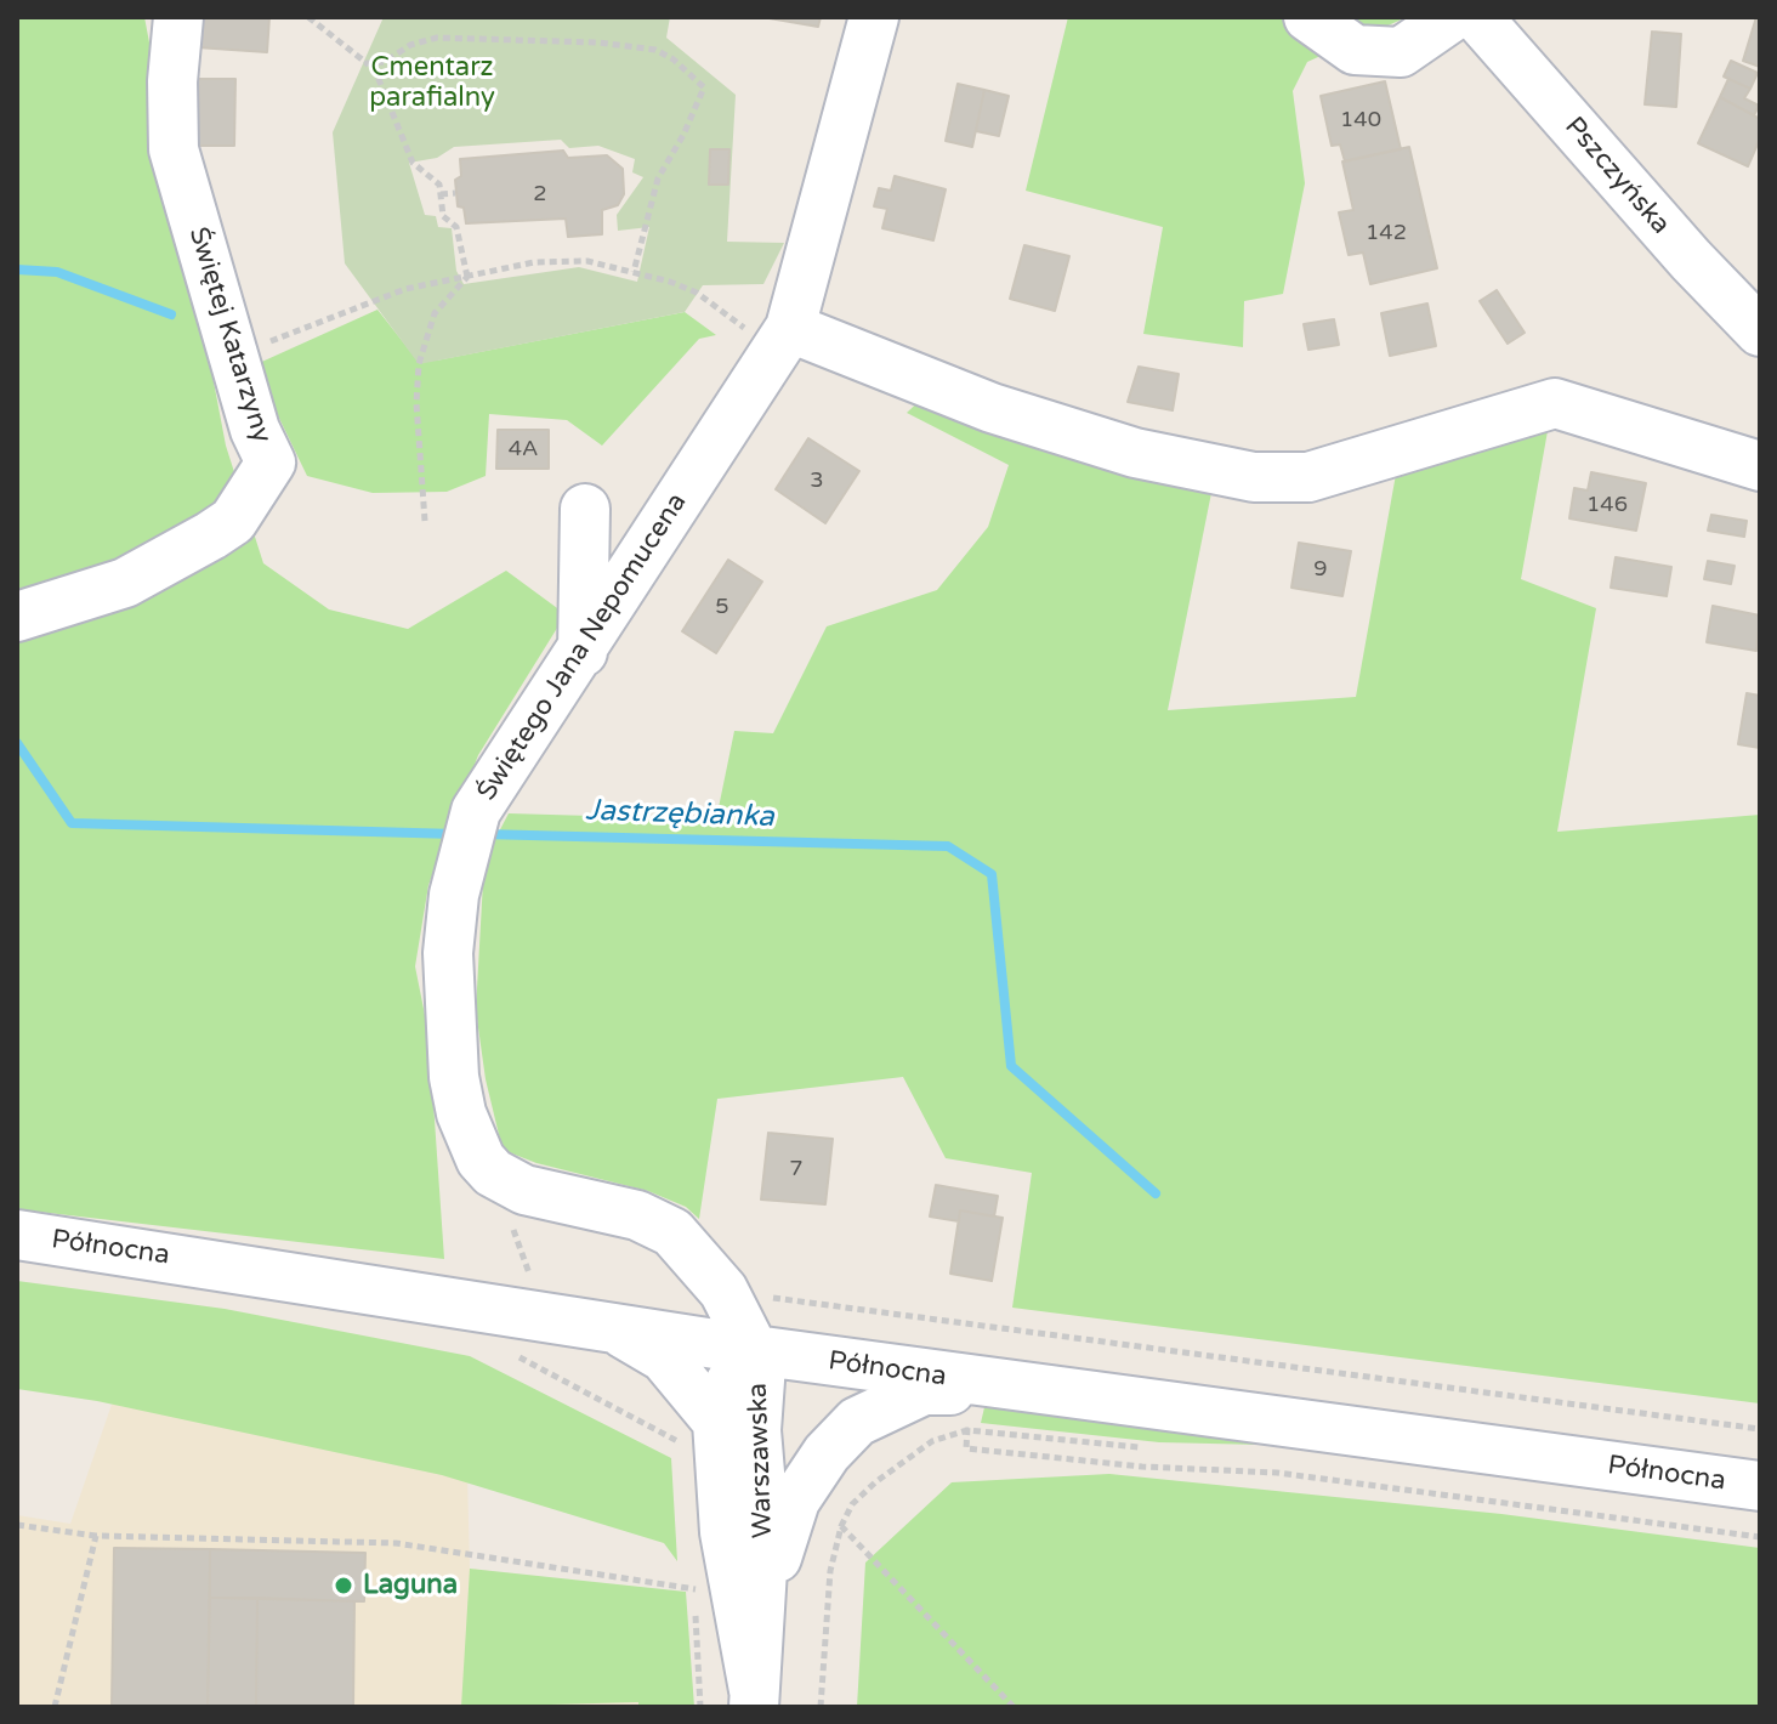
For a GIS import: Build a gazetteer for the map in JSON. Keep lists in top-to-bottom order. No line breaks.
{"streets":{"street":["Pszczyńska","Świętej Katarzyny","Świętego Jana Nepomucena","Północna","Warszawska"]},"crossings":[["Świętego Jana Nepomucena","Północna"],["Świętego Jana Nepomucena","Warszawska"],["Północna","Warszawska"]],"water":["Jastrzębianka"],"parks":["Cmentarz parafialny"],"places":["Laguna"],"house_numbers":["140","2","142","4A","3","146","9","5","7"]}
